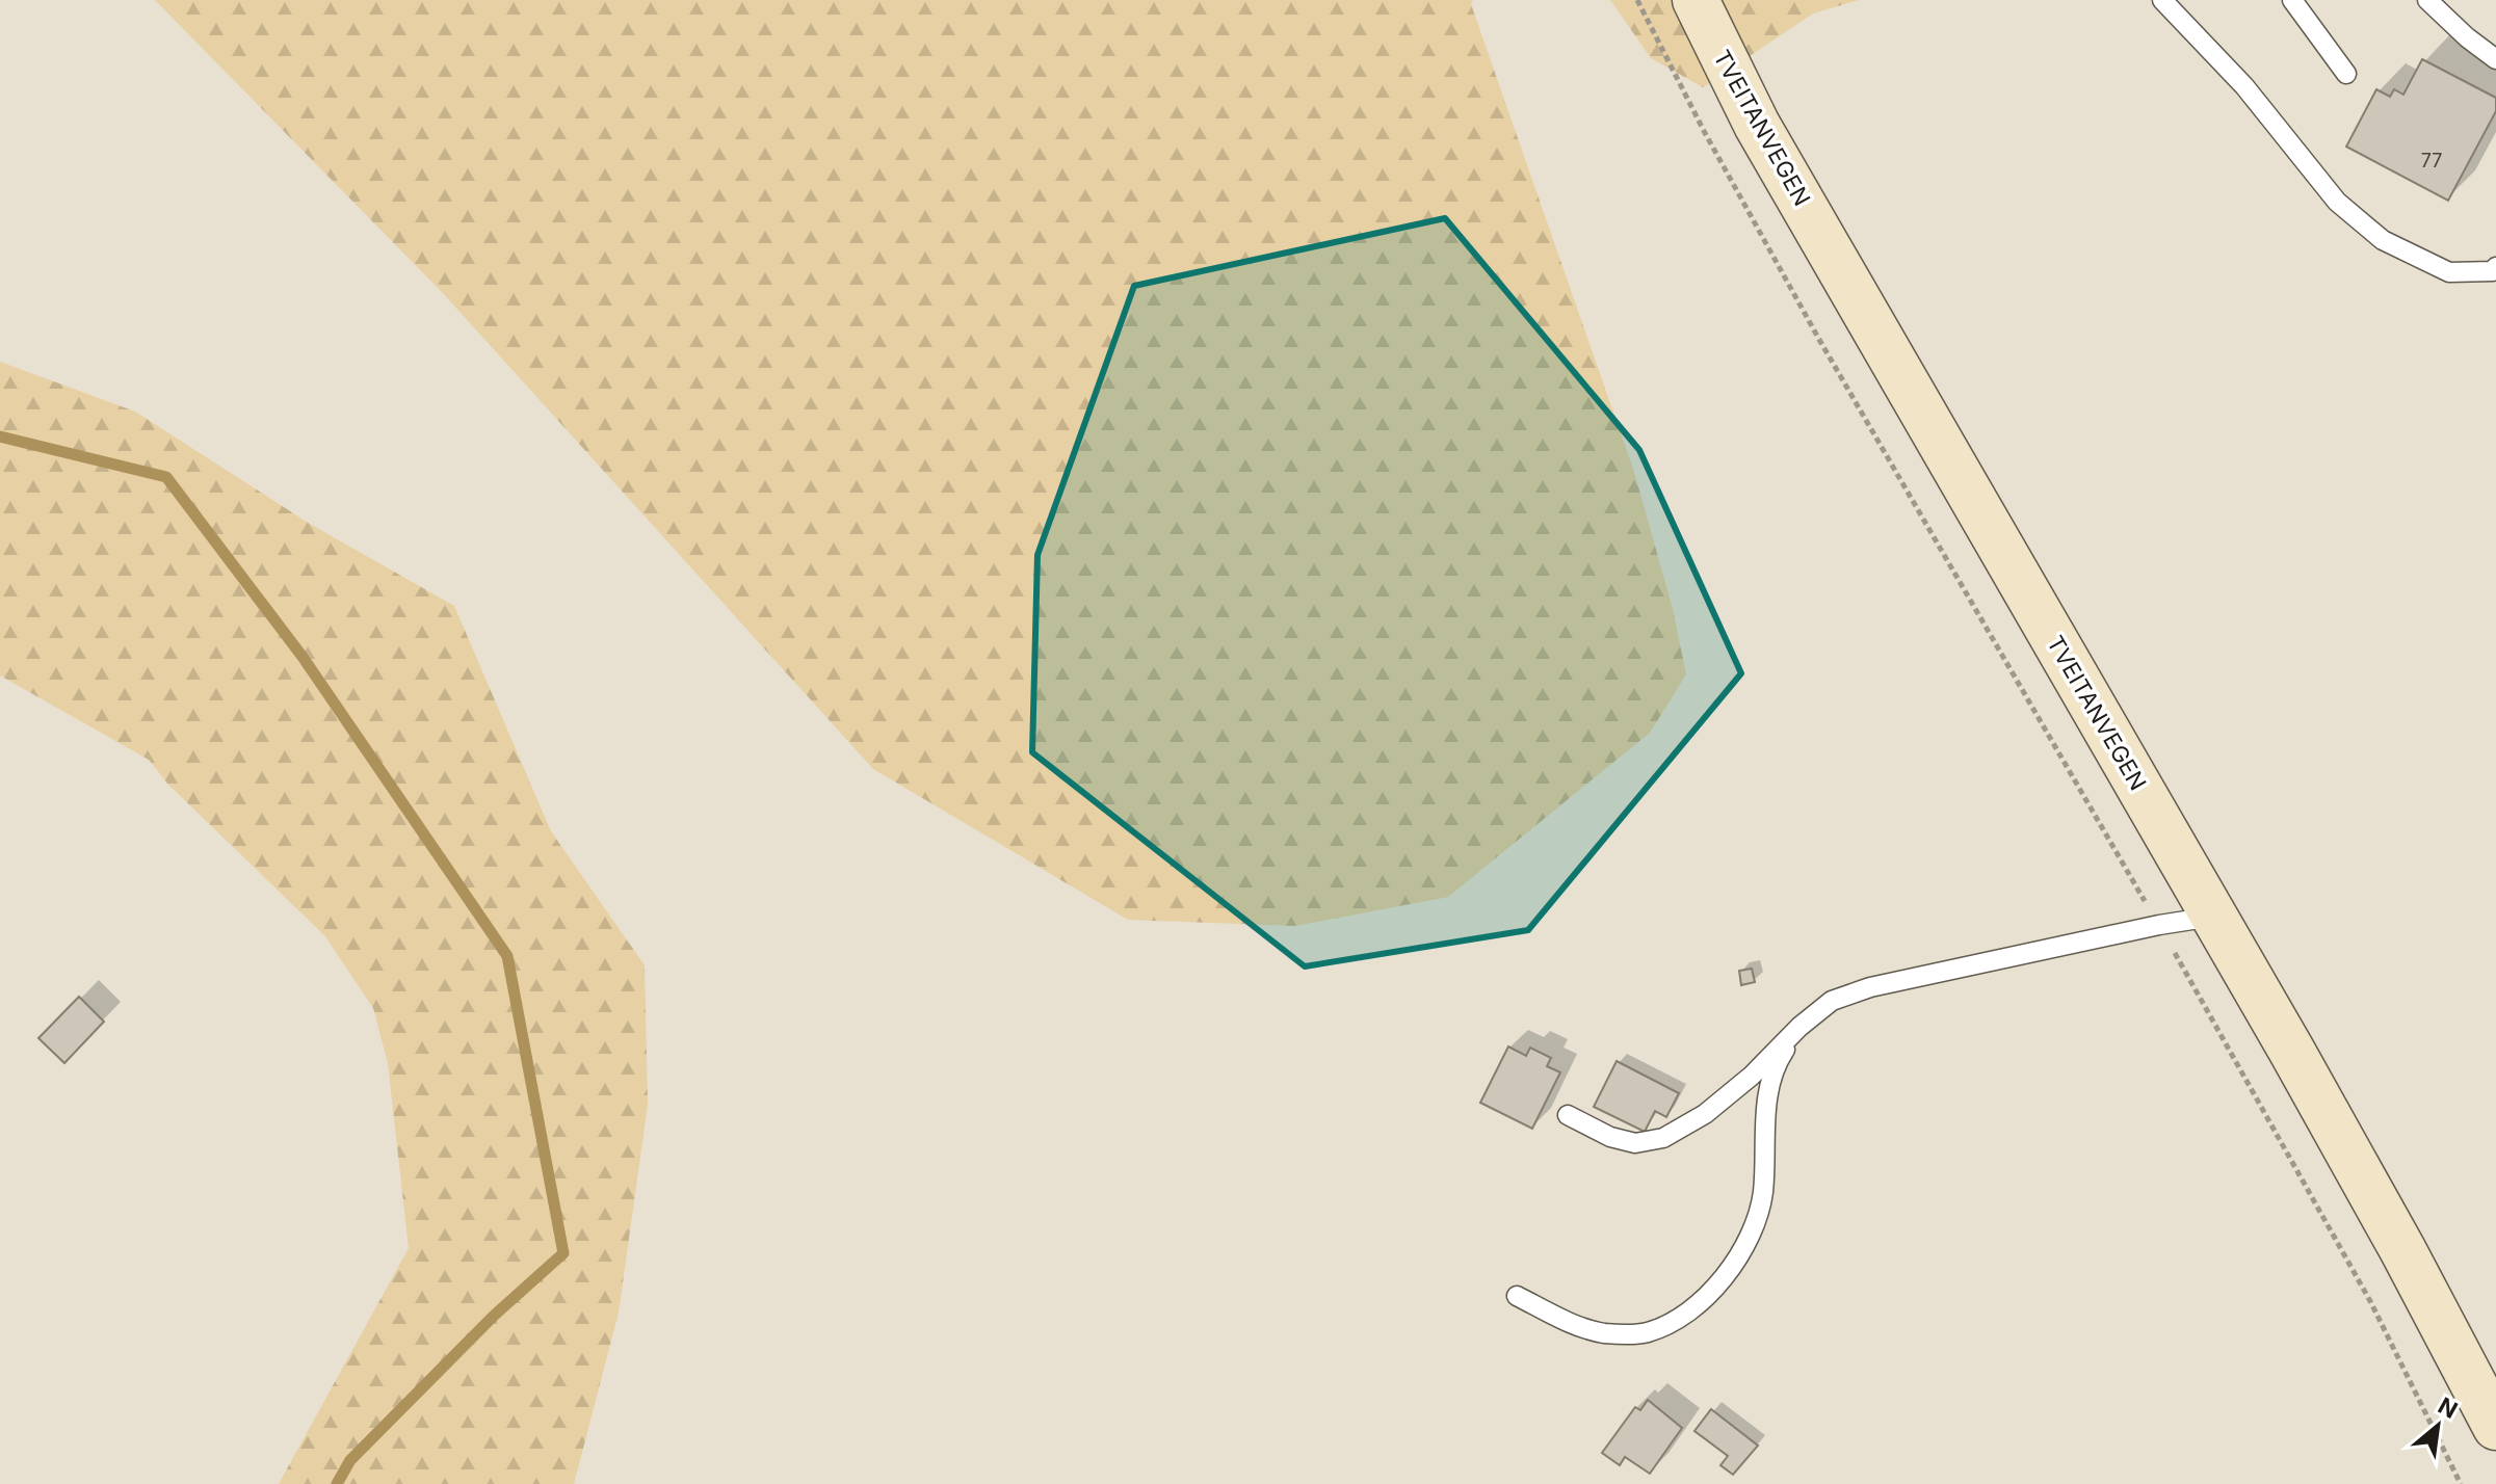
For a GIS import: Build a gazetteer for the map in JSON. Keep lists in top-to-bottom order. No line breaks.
{"streets":{"main road":["TVEITANVEGEN"]},"house_numbers":["77"],"north":"top right"}
